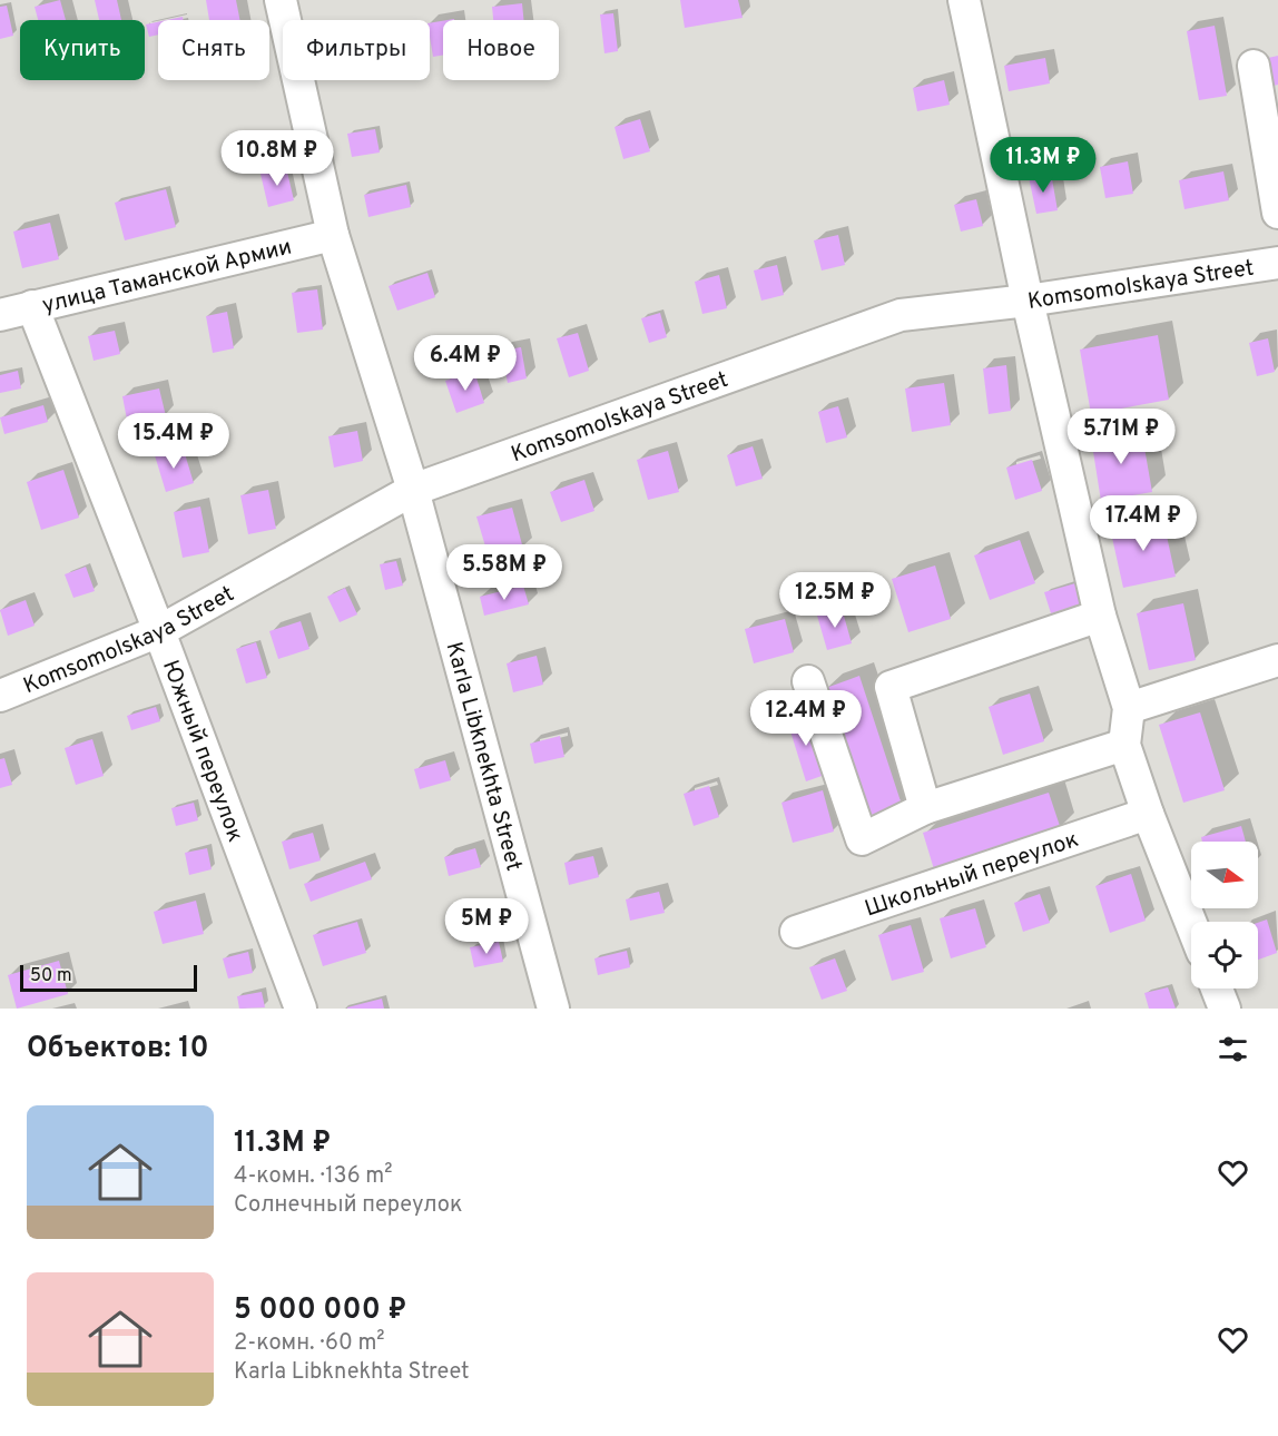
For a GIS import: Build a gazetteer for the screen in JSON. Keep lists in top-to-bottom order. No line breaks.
{"streets":{"street":["улица Таманской Армии","Komsomolskaya Street","Южный переулок","Karla Libknekhta Street","Школьный переулок"]},"crossings":[["улица Таманской Армии","Южный переулок"],["улица Таманской Армии","Karla Libknekhta Street"],["Komsomolskaya Street","Южный переулок"],["Komsomolskaya Street","Karla Libknekhta Street"]],"scale_bar":"50 m","north":"right","page":{"chip":["Купить","Снять","Фильтры","Новое"],"price":["10.8M ₽","11.3M ₽","6.4M ₽","5.71M ₽","15.4M ₽","17.4M ₽","5.58M ₽","12.5M ₽","12.4M ₽","5M ₽"],"scale":"50 m","heading":"Объектов: 10","list":[{"name":"11.3M ₽","note":"4-комн. · 136 m² · Солнечный переулок"},{"name":"5 000 000 ₽","note":"2-комн. · 60 m² · Karla Libknekhta Street"}]}}
